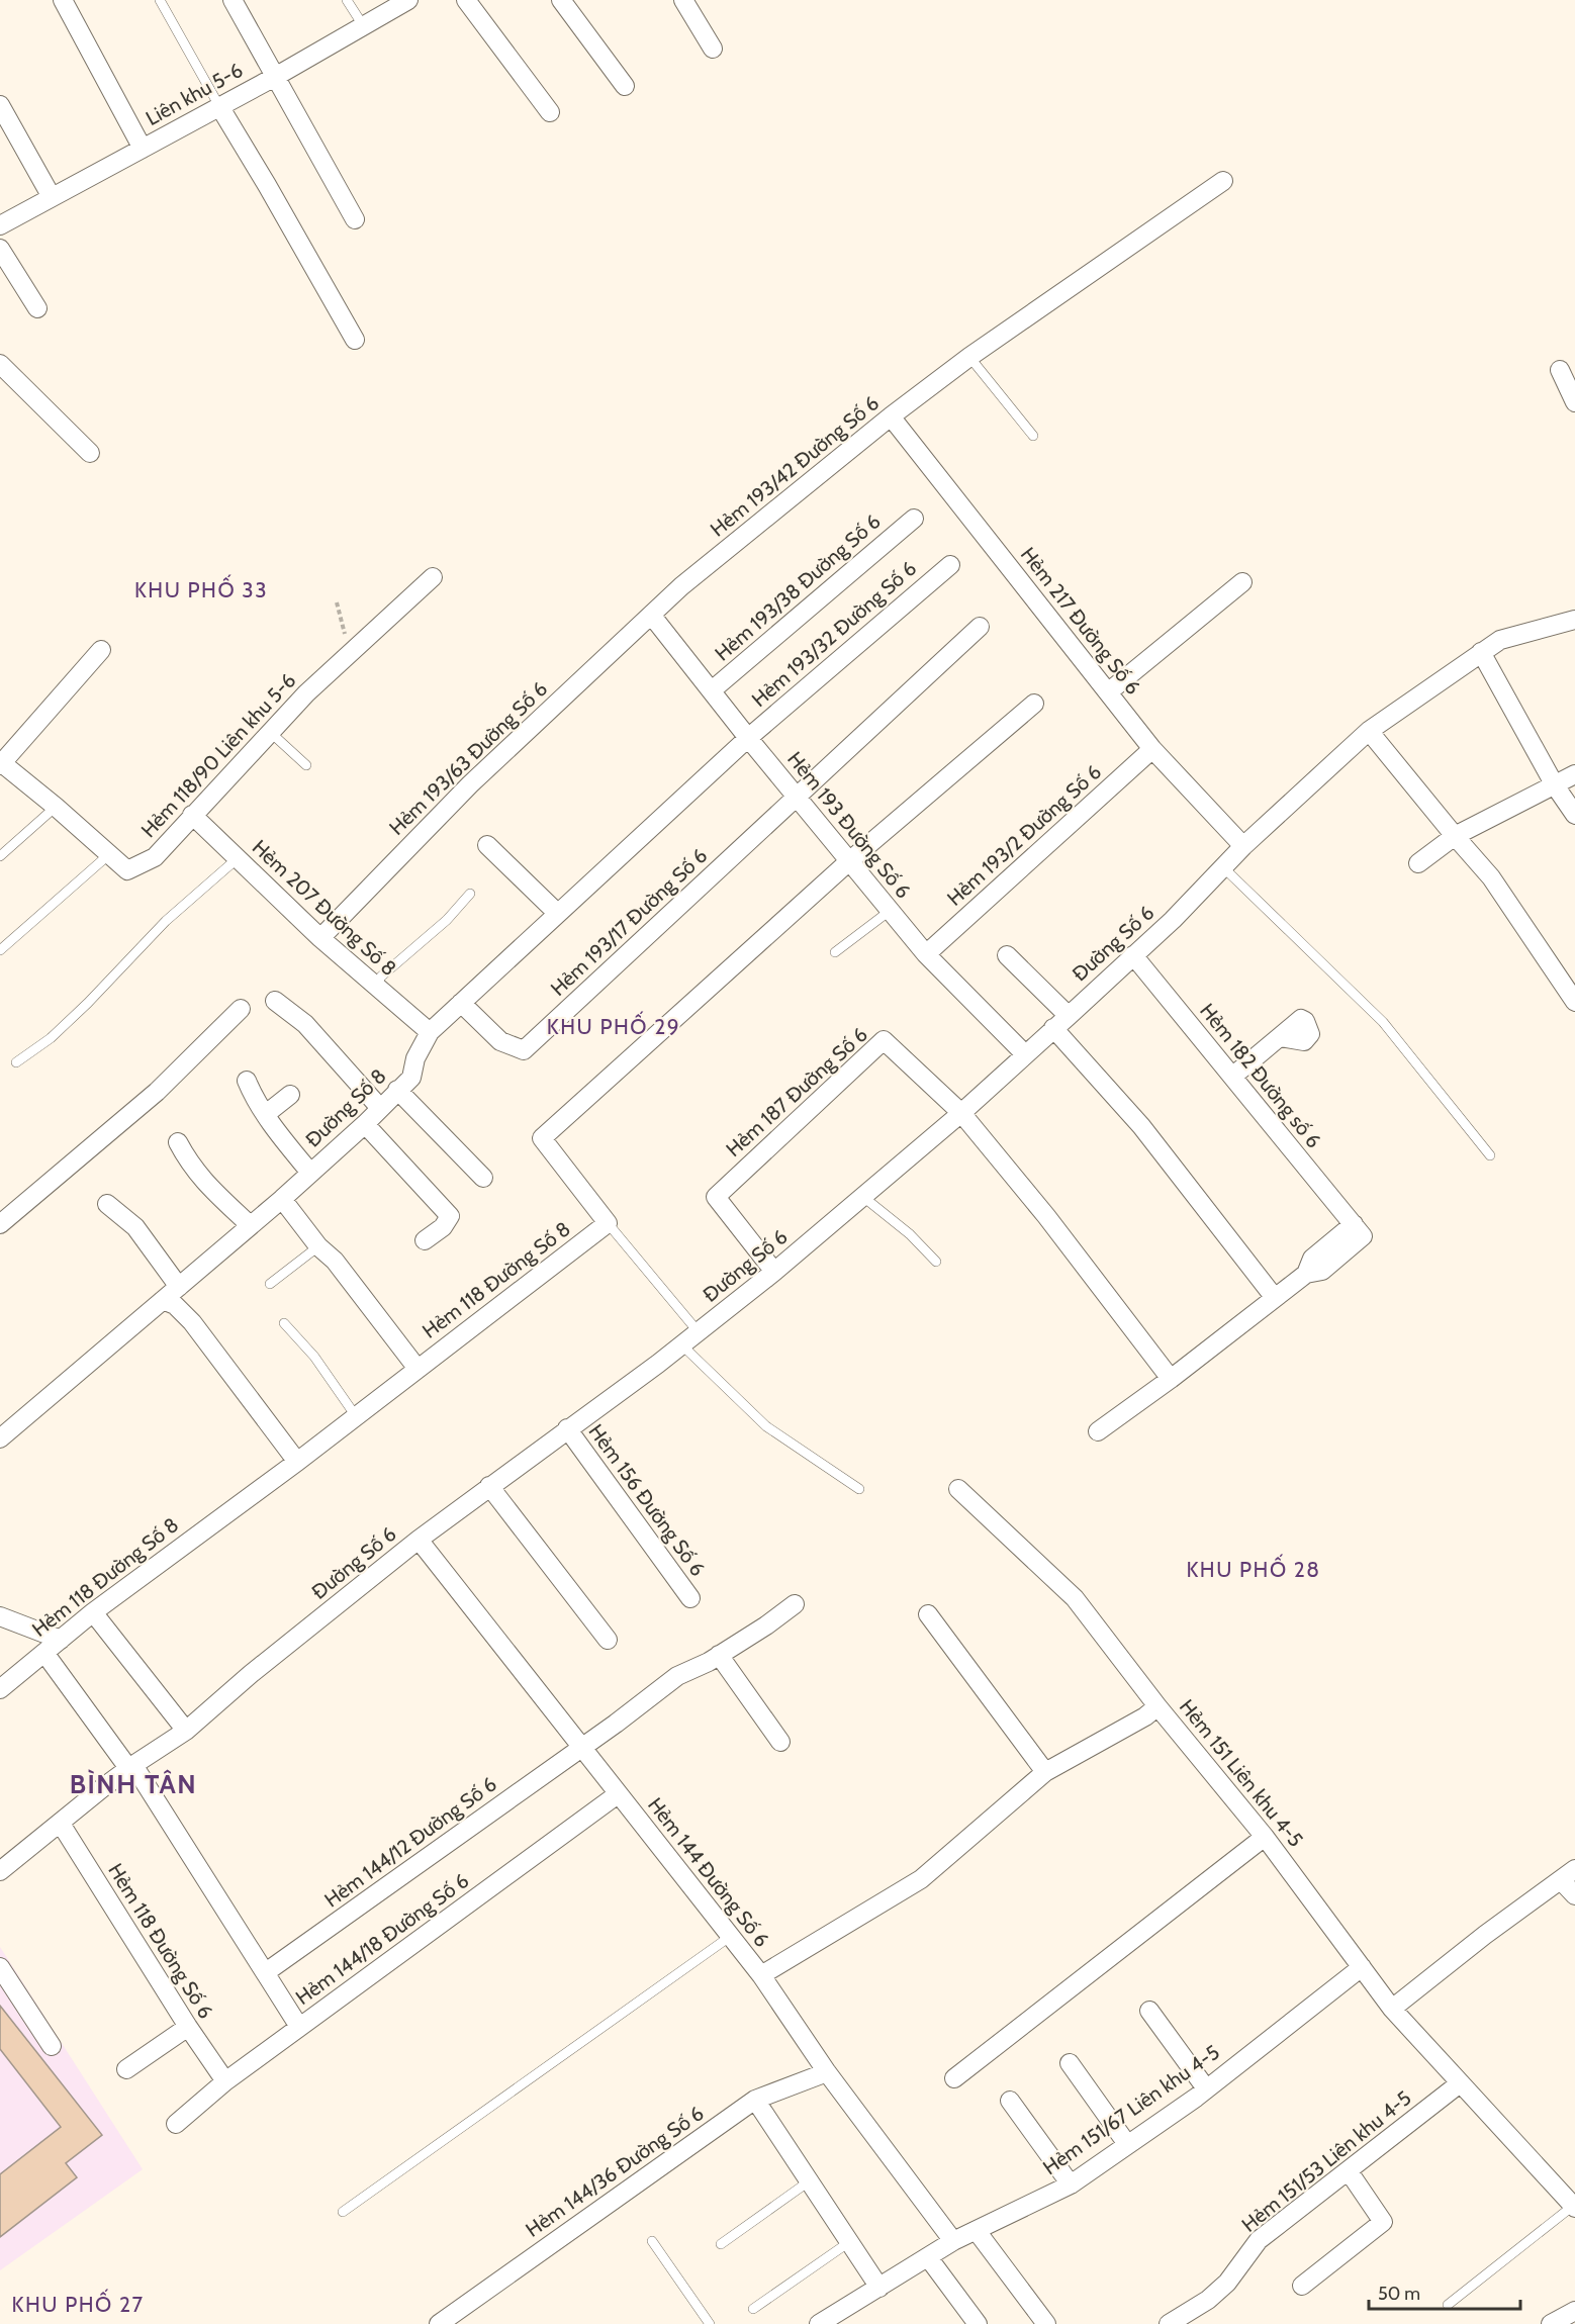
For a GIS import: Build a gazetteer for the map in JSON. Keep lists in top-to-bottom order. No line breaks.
{"streets":{"street":["Liên khu 5-6","Hẻm 193/42 Đường Số 6","Hẻm 193/38 Đường Số 6","Hẻm 217 Đường Số 6","Hẻm 193/32 Đường Số 6","Hẻm 118/90 Liên khu 5-6","Hẻm 193/63 Đường Số 6","Hẻm 193 Đường Số 6","Hẻm 193/2 Đường Số 6","Hẻm 207 Đường Số 8","Hẻm 193/17 Đường Số 6","Đường Số 6","Hẻm 182 Đường số 6","Hẻm 187 Đường Số 6","Đường Số 8","Hẻm 118 Đường Số 8","Hẻm 156 Đường Số 6","Hẻm 151 Liên khu 4-5","Hẻm 144/12 Đường Số 6","Hẻm 144 Đường Số 6","Hẻm 144/18 Đường Số 6","Hẻm 118 Đường Số 6","Hẻm 151/67 Liên khu 4-5","Hẻm 151/53 Liên khu 4-5","Hẻm 144/36 Đường Số 6"]},"crossings":[["Hẻm 193/42 Đường Số 6","Hẻm 217 Đường Số 6"],["Hẻm 193/42 Đường Số 6","Hẻm 193/63 Đường Số 6"],["Hẻm 193/42 Đường Số 6","Hẻm 193 Đường Số 6"],["Hẻm 193/38 Đường Số 6","Hẻm 193 Đường Số 6"],["Hẻm 217 Đường Số 6","Hẻm 193/2 Đường Số 6"],["Hẻm 217 Đường Số 6","Đường Số 6"],["Hẻm 193/32 Đường Số 6","Hẻm 193 Đường Số 6"],["Hẻm 193/32 Đường Số 6","Đường Số 8"],["Hẻm 118/90 Liên khu 5-6","Hẻm 207 Đường Số 8"],["Hẻm 193/63 Đường Số 6","Hẻm 193 Đường Số 6"],["Hẻm 193/63 Đường Số 6","Hẻm 207 Đường Số 8"],["Hẻm 193 Đường Số 6","Hẻm 193/2 Đường Số 6"],["Hẻm 193 Đường Số 6","Hẻm 193/17 Đường Số 6"],["Hẻm 193 Đường Số 6","Đường Số 6"],["Hẻm 193 Đường Số 6","Đường Số 8"],["Hẻm 207 Đường Số 8","Đường Số 8"],["Hẻm 193/17 Đường Số 6","Đường Số 8"],["Đường Số 6","Hẻm 182 Đường số 6"],["Đường Số 6","Hẻm 187 Đường Số 6"],["Đường Số 6","Hẻm 156 Đường Số 6"],["Đường Số 6","Hẻm 144 Đường Số 6"],["Đường Số 6","Hẻm 118 Đường Số 6"],["Hẻm 151 Liên khu 4-5","Hẻm 144 Đường Số 6"],["Hẻm 151 Liên khu 4-5","Hẻm 151/67 Liên khu 4-5"],["Hẻm 151 Liên khu 4-5","Hẻm 151/53 Liên khu 4-5"],["Hẻm 144/12 Đường Số 6","Hẻm 144 Đường Số 6"],["Hẻm 144 Đường Số 6","Hẻm 144/18 Đường Số 6"],["Hẻm 144 Đường Số 6","Hẻm 151/67 Liên khu 4-5"],["Hẻm 144 Đường Số 6","Hẻm 144/36 Đường Số 6"],["Hẻm 144/18 Đường Số 6","Hẻm 118 Đường Số 6"]],"districts":["KHU PHỐ 33","KHU PHỐ 29","KHU PHỐ 28","BÌNH TÂN","KHU PHỐ 27"],"scale_bar":"50 m"}
